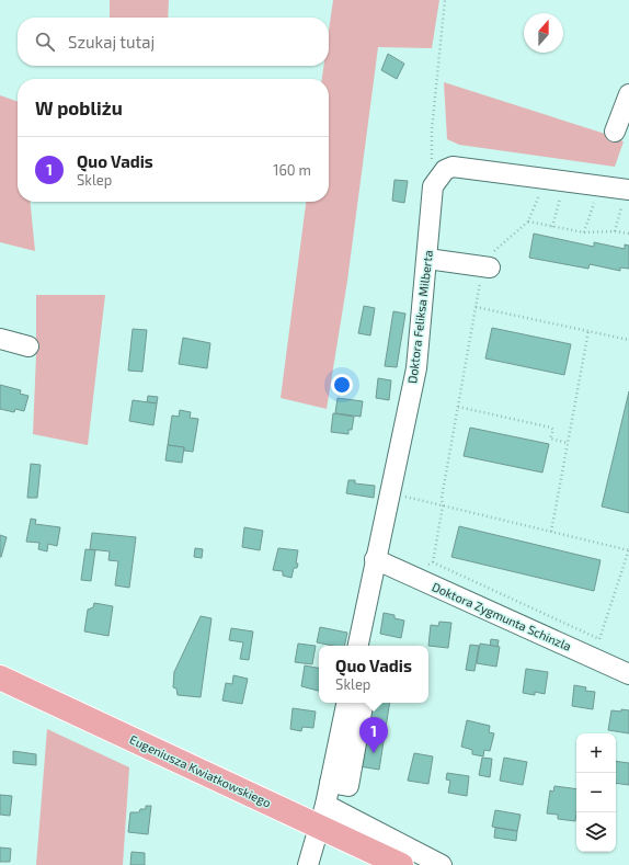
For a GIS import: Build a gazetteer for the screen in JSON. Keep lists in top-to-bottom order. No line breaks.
{"streets":{"main road":["Eugeniusza Kwiatkowskiego"],"street":["Doktora Feliksa Milberta","Doktora Zygmunta Schinzla"]},"crossings":[["Doktora Feliksa Milberta","Doktora Zygmunta Schinzla"]],"north":"top","page":{"search":"Szukaj tutaj","heading":"W pobliżu","list":[{"mark":"1","name":"Quo Vadis","note":"Sklep","value":"160 m"}],"popup":["Quo Vadis","Sklep"],"pins":"1","map_buttons":["+","−"]}}
